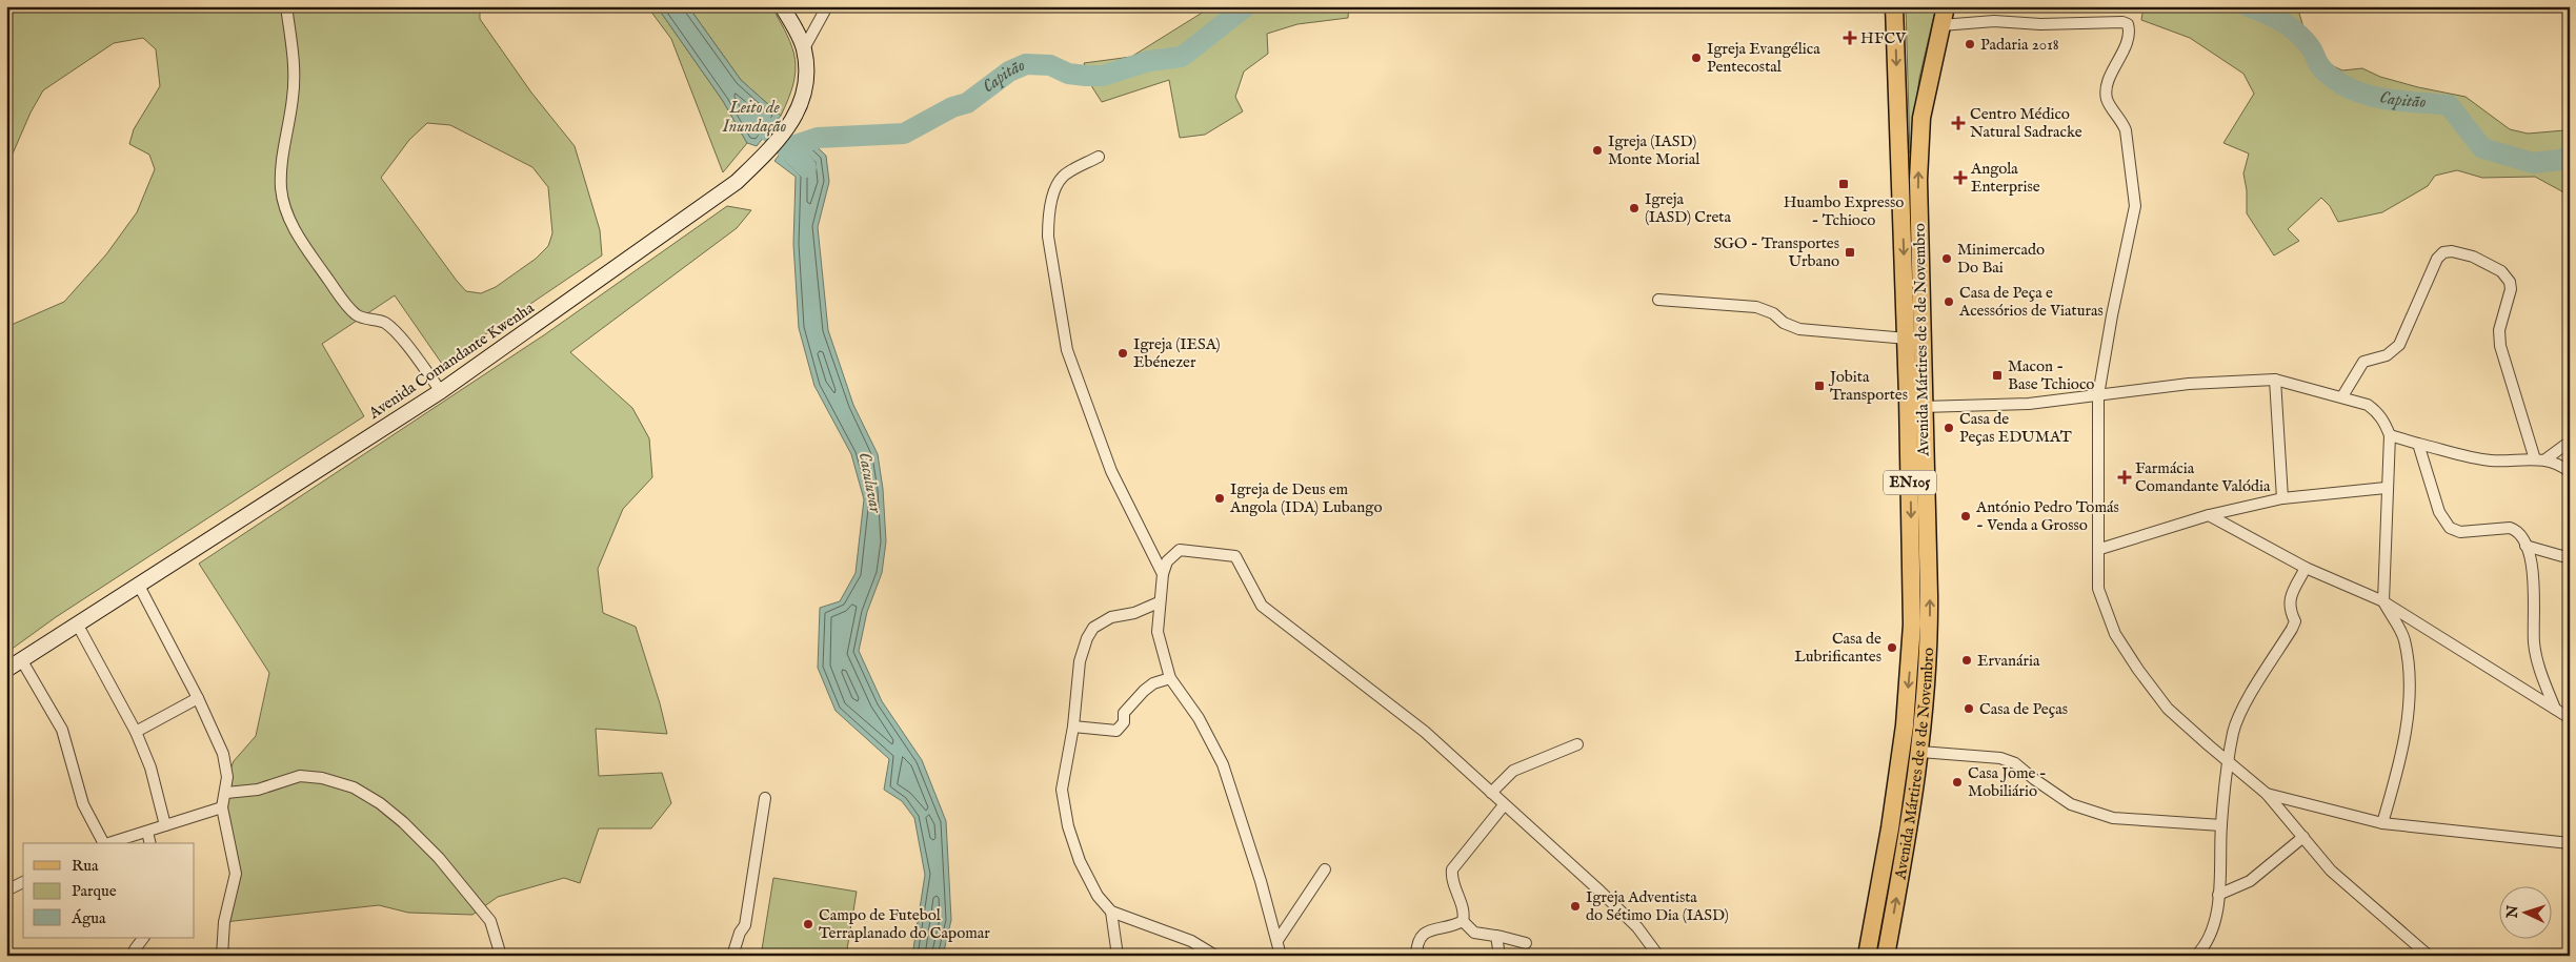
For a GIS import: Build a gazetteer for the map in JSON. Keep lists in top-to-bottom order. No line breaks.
{"streets":{"main road":["Avenida Mártires de 8 de Novembro","Avenida Comandante Kwenha","EN105"]},"water":["Capitão","Leito de Inundação","Caculuvar"],"places":{"health":["HFCV","Centro Médico Natural Sadracke","Angola Enterprise","Farmácia Comandante Valódia"],"other":["Padaria 2018","Igreja Evangélica Pentecostal","Igreja (IASD) Monte Morial","Igreja (IASD) Creta","Minimercado Do Bai","Casa de Peça e Acessórios de Viaturas","Igreja (IESA) Ebénezer","Casa de Peças EDUMAT","Igreja de Deus em Angola (IDA) Lubango","António Pedro Tomás - Venda a Grosso","Casa de Lubrificantes","Ervanária","Casa de Peças","Casa Jome - Mobiliário","Igreja Adventista do Sétimo Dia (IASD)","Campo de Futebol Terraplanado do Capomar"],"transit":["Huambo Expresso - Tchioco","SGO - Transportes Urbano","Macon - Base Tchioco","Jobita Transportes"]},"legend":["Rua","Parque","Água"],"north":"left"}
